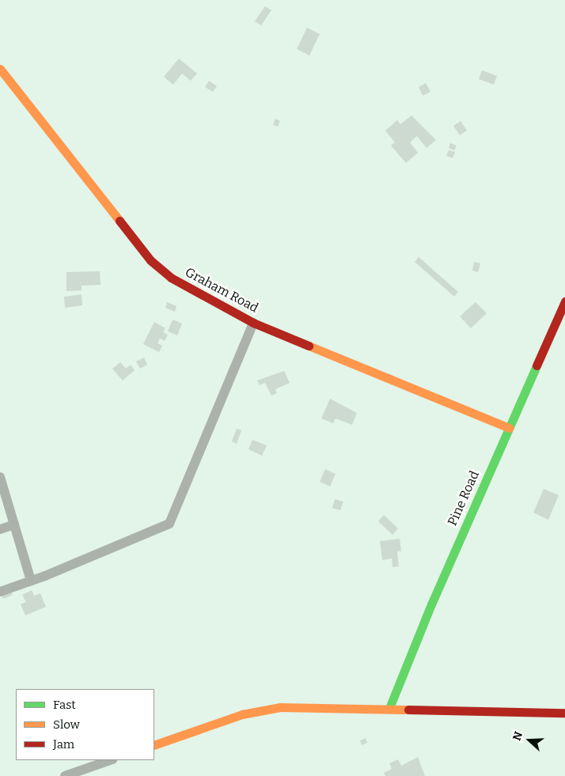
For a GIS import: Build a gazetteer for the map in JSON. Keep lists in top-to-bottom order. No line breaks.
{"streets":{"street":["Graham Road","Pine Road"]},"crossings":[["Graham Road","Pine Road"]],"legend":["Fast","Slow","Jam"],"north":"left"}
